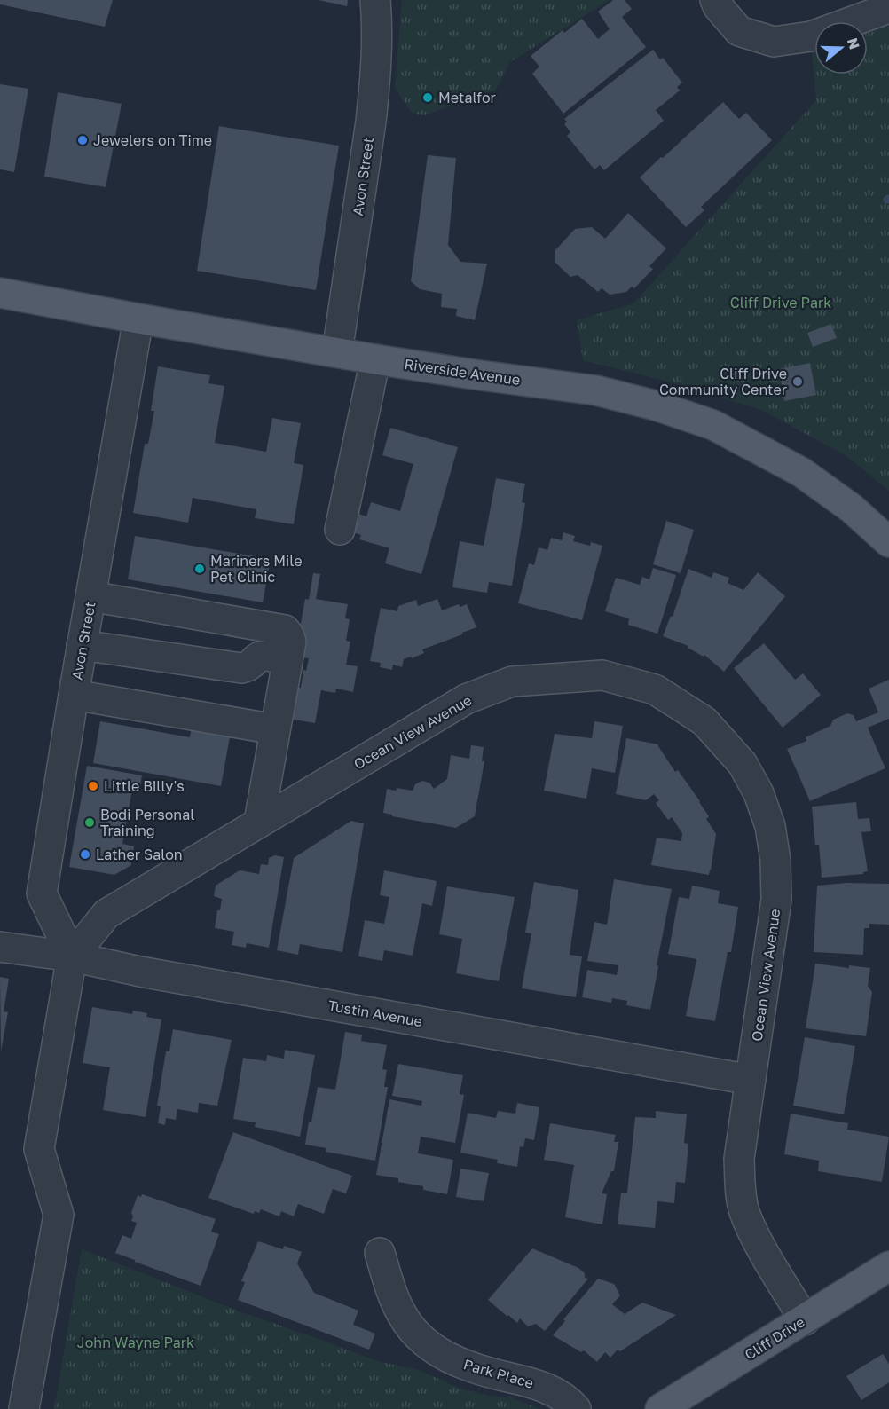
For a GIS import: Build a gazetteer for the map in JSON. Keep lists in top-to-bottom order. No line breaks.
{"streets":{"main road":["Riverside Avenue","Cliff Drive"],"street":["Avon Street","Ocean View Avenue","Tustin Avenue","Park Place"]},"crossings":[["Avon Street","Riverside Avenue"],["Avon Street","Ocean View Avenue"],["Avon Street","Tustin Avenue"],["Ocean View Avenue","Tustin Avenue"],["Ocean View Avenue","Cliff Drive"]],"parks":["Cliff Drive Park","John Wayne Park"],"places":["Metalfor","Jewelers on Time","Cliff Drive Community Center","Mariners Mile Pet Clinic","Little Billy's","Bodi Personal Training","Lather Salon"],"north":"right"}
